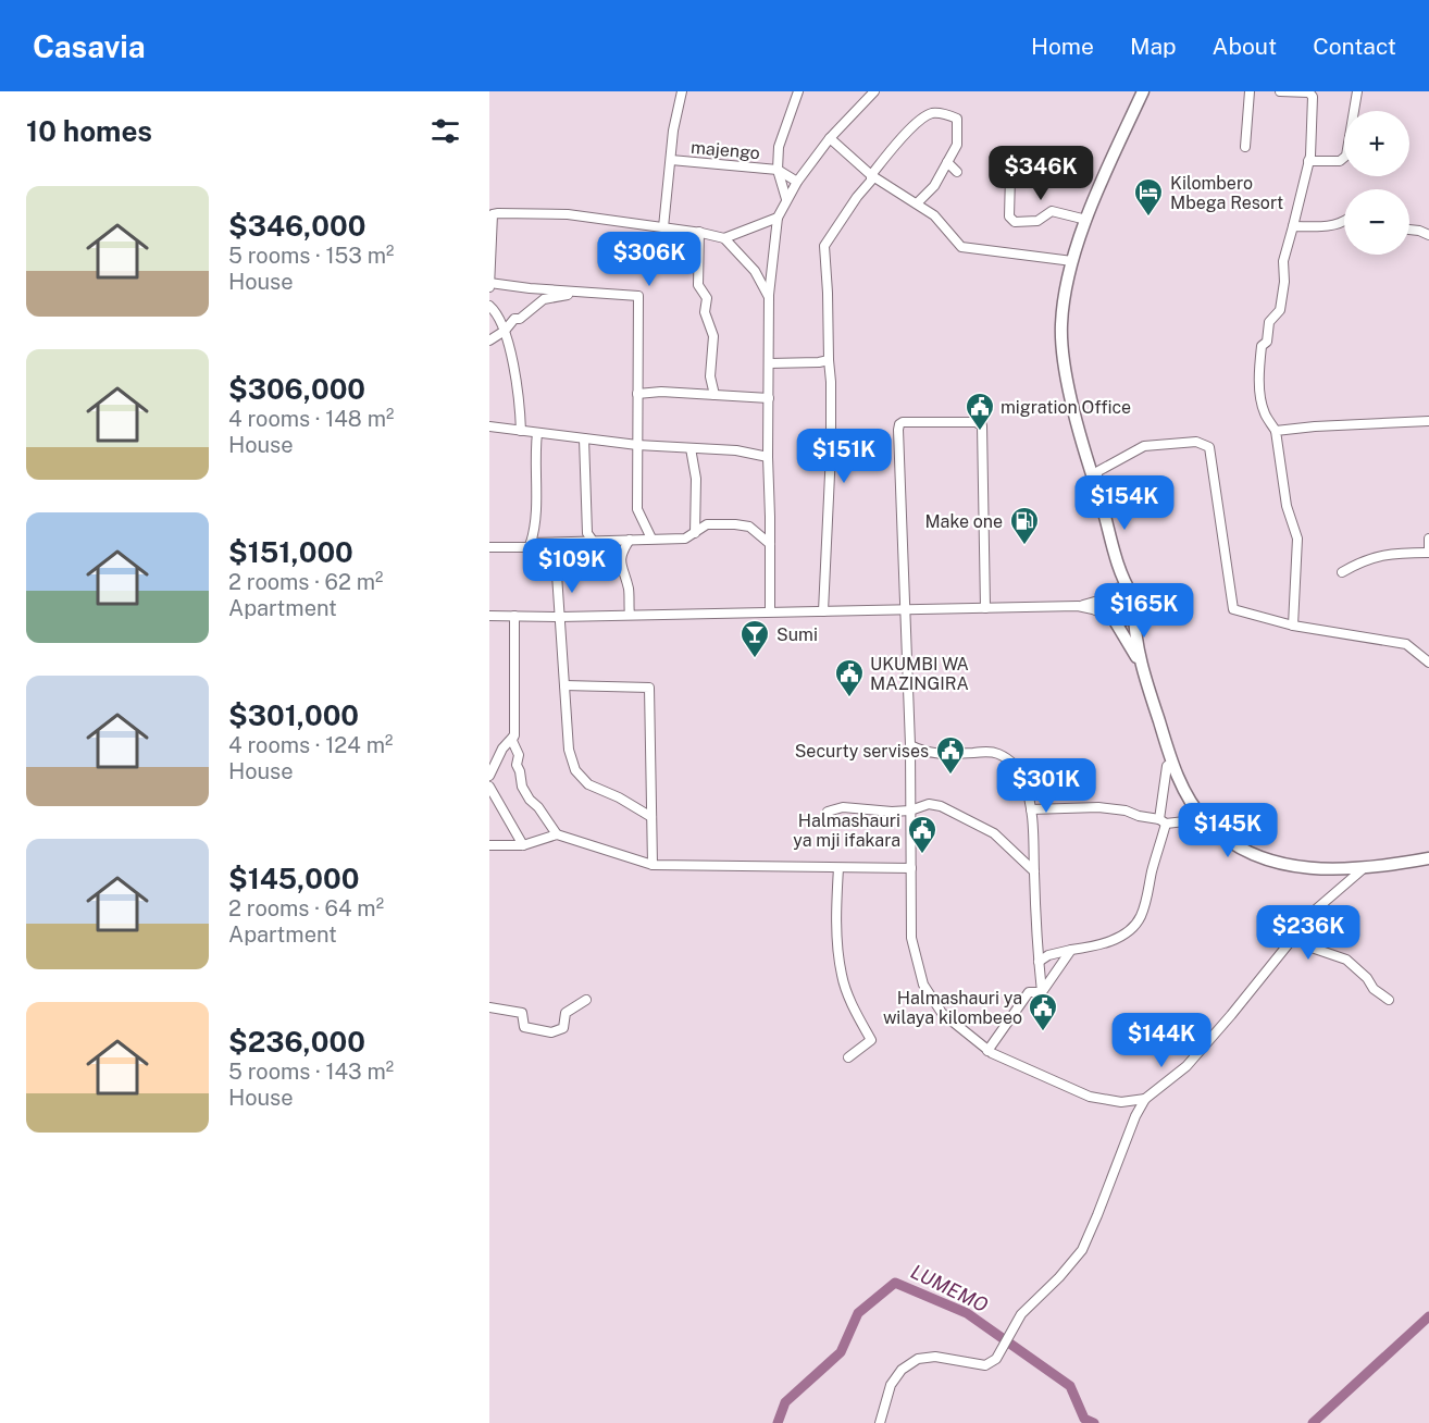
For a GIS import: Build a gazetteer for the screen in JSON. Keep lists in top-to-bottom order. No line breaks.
{"streets":{"street":["majengo"]},"water":["LUMEMO"],"places":{"hotel":["Kilombero Mbega Resort"],"public building":["migration Office","UKUMBI WA MAZINGIRA","Securty servises","Halmashauri ya mji ifakara","Halmashauri ya wilaya kilombeeo"],"fuel station":["Make one"],"bar":["Sumi"]},"page":{"header":"Casavia","nav":["Home","Map","About","Contact"],"heading":"10 homes","map_buttons":["+","−"],"price":["$346K","$306K","$151K","$154K","$109K","$165K","$301K","$145K","$236K","$144K"],"list":[{"name":"$346,000","note":"5 rooms · 153 m² · House"},{"name":"$306,000","note":"4 rooms · 148 m² · House"},{"name":"$151,000","note":"2 rooms · 62 m² · Apartment"},{"name":"$301,000","note":"4 rooms · 124 m² · House"},{"name":"$145,000","note":"2 rooms · 64 m² · Apartment"},{"name":"$236,000","note":"5 rooms · 143 m² · House"}]}}
